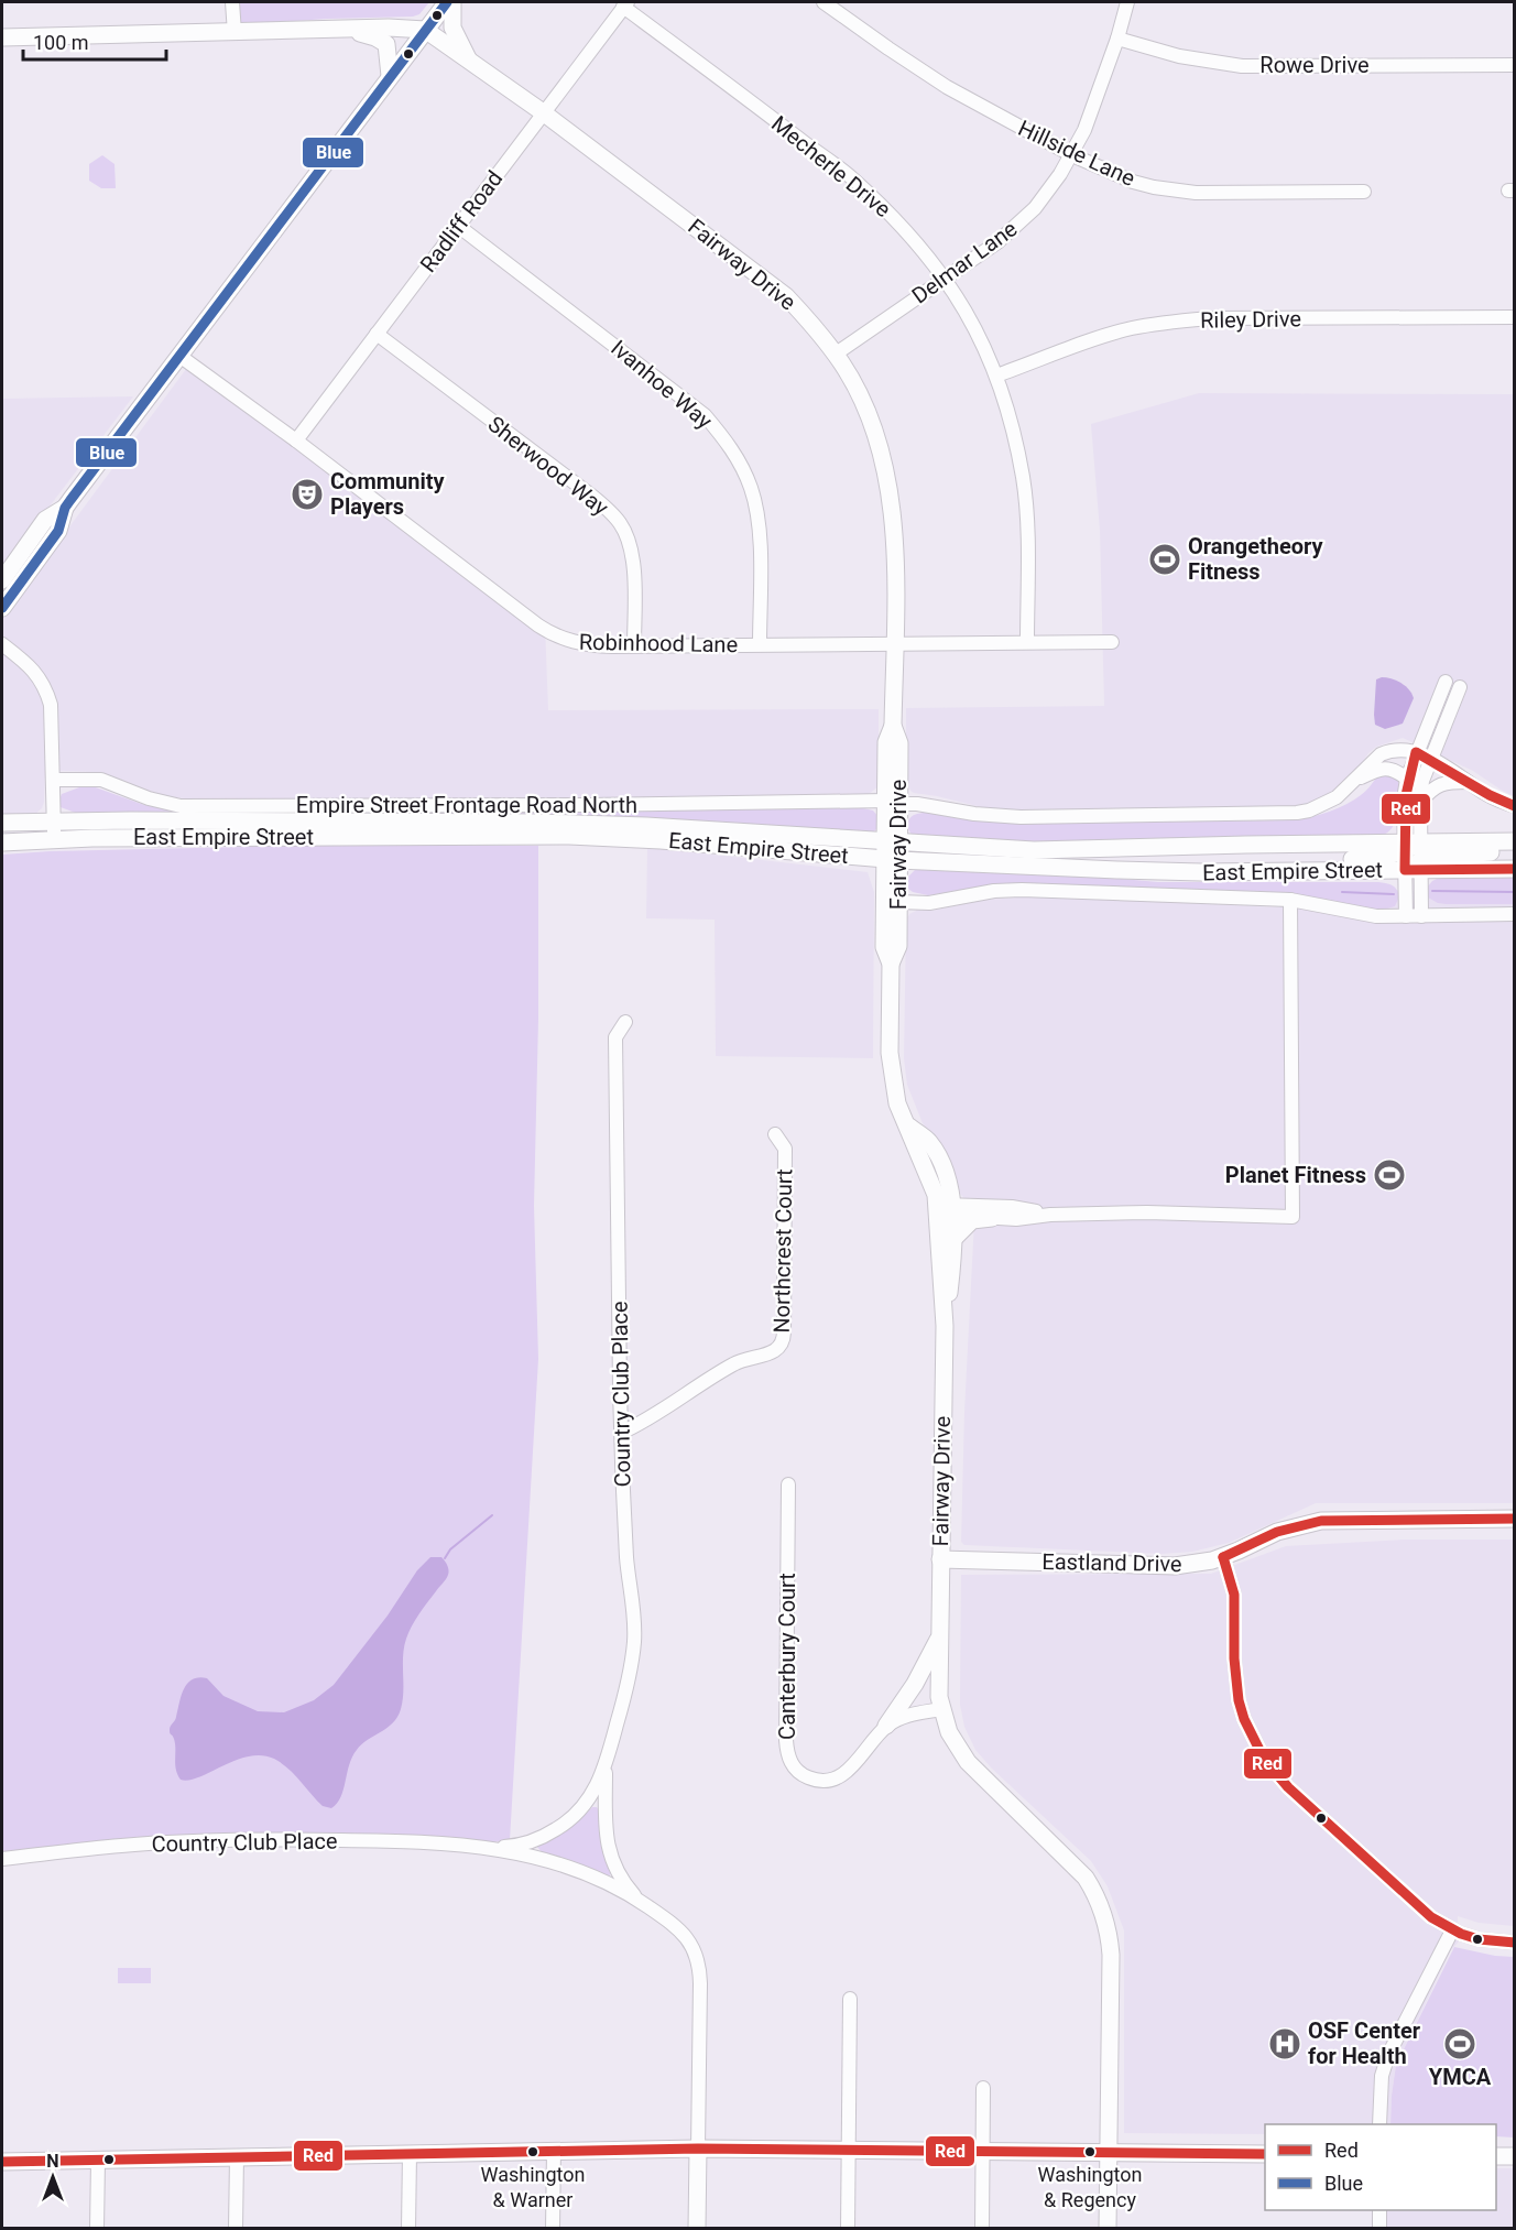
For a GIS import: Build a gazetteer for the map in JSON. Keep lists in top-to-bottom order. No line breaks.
{"streets":{"main road":["Fairway Drive","East Empire Street","Eastland Drive"],"street":["Rowe Drive","Hillside Lane","Mecherle Drive","Radliff Road","Delmar Lane","Riley Drive","Ivanhoe Way","Sherwood Way","Robinhood Lane","Empire Street Frontage Road North","Northcrest Court","Country Club Place","Canterbury Court"]},"crossings":[["Rowe Drive","Delmar Lane"],["Hillside Lane","Delmar Lane"],["Mecherle Drive","Radliff Road"],["Mecherle Drive","Delmar Lane"],["Mecherle Drive","Riley Drive"],["Mecherle Drive","Robinhood Lane"],["Radliff Road","Fairway Drive"],["Radliff Road","Ivanhoe Way"],["Radliff Road","Sherwood Way"],["Radliff Road","Robinhood Lane"],["Delmar Lane","Fairway Drive"],["Fairway Drive","Robinhood Lane"],["Fairway Drive","Empire Street Frontage Road North"],["Fairway Drive","East Empire Street"],["Fairway Drive","Eastland Drive"],["Fairway Drive","Canterbury Court"],["Ivanhoe Way","Robinhood Lane"],["Sherwood Way","Robinhood Lane"],["Northcrest Court","Country Club Place"]],"places":{"theatre":["Community Players"],"sports":["Orangetheory Fitness","Planet Fitness","YMCA"],"hospital":["OSF Center for Health"],"other":["Washington & Warner","Washington & Regency"]},"lines":["transit line Blue","transit line Red"],"legend":["Red","Blue"],"scale_bar":"100 m","north":"top"}
